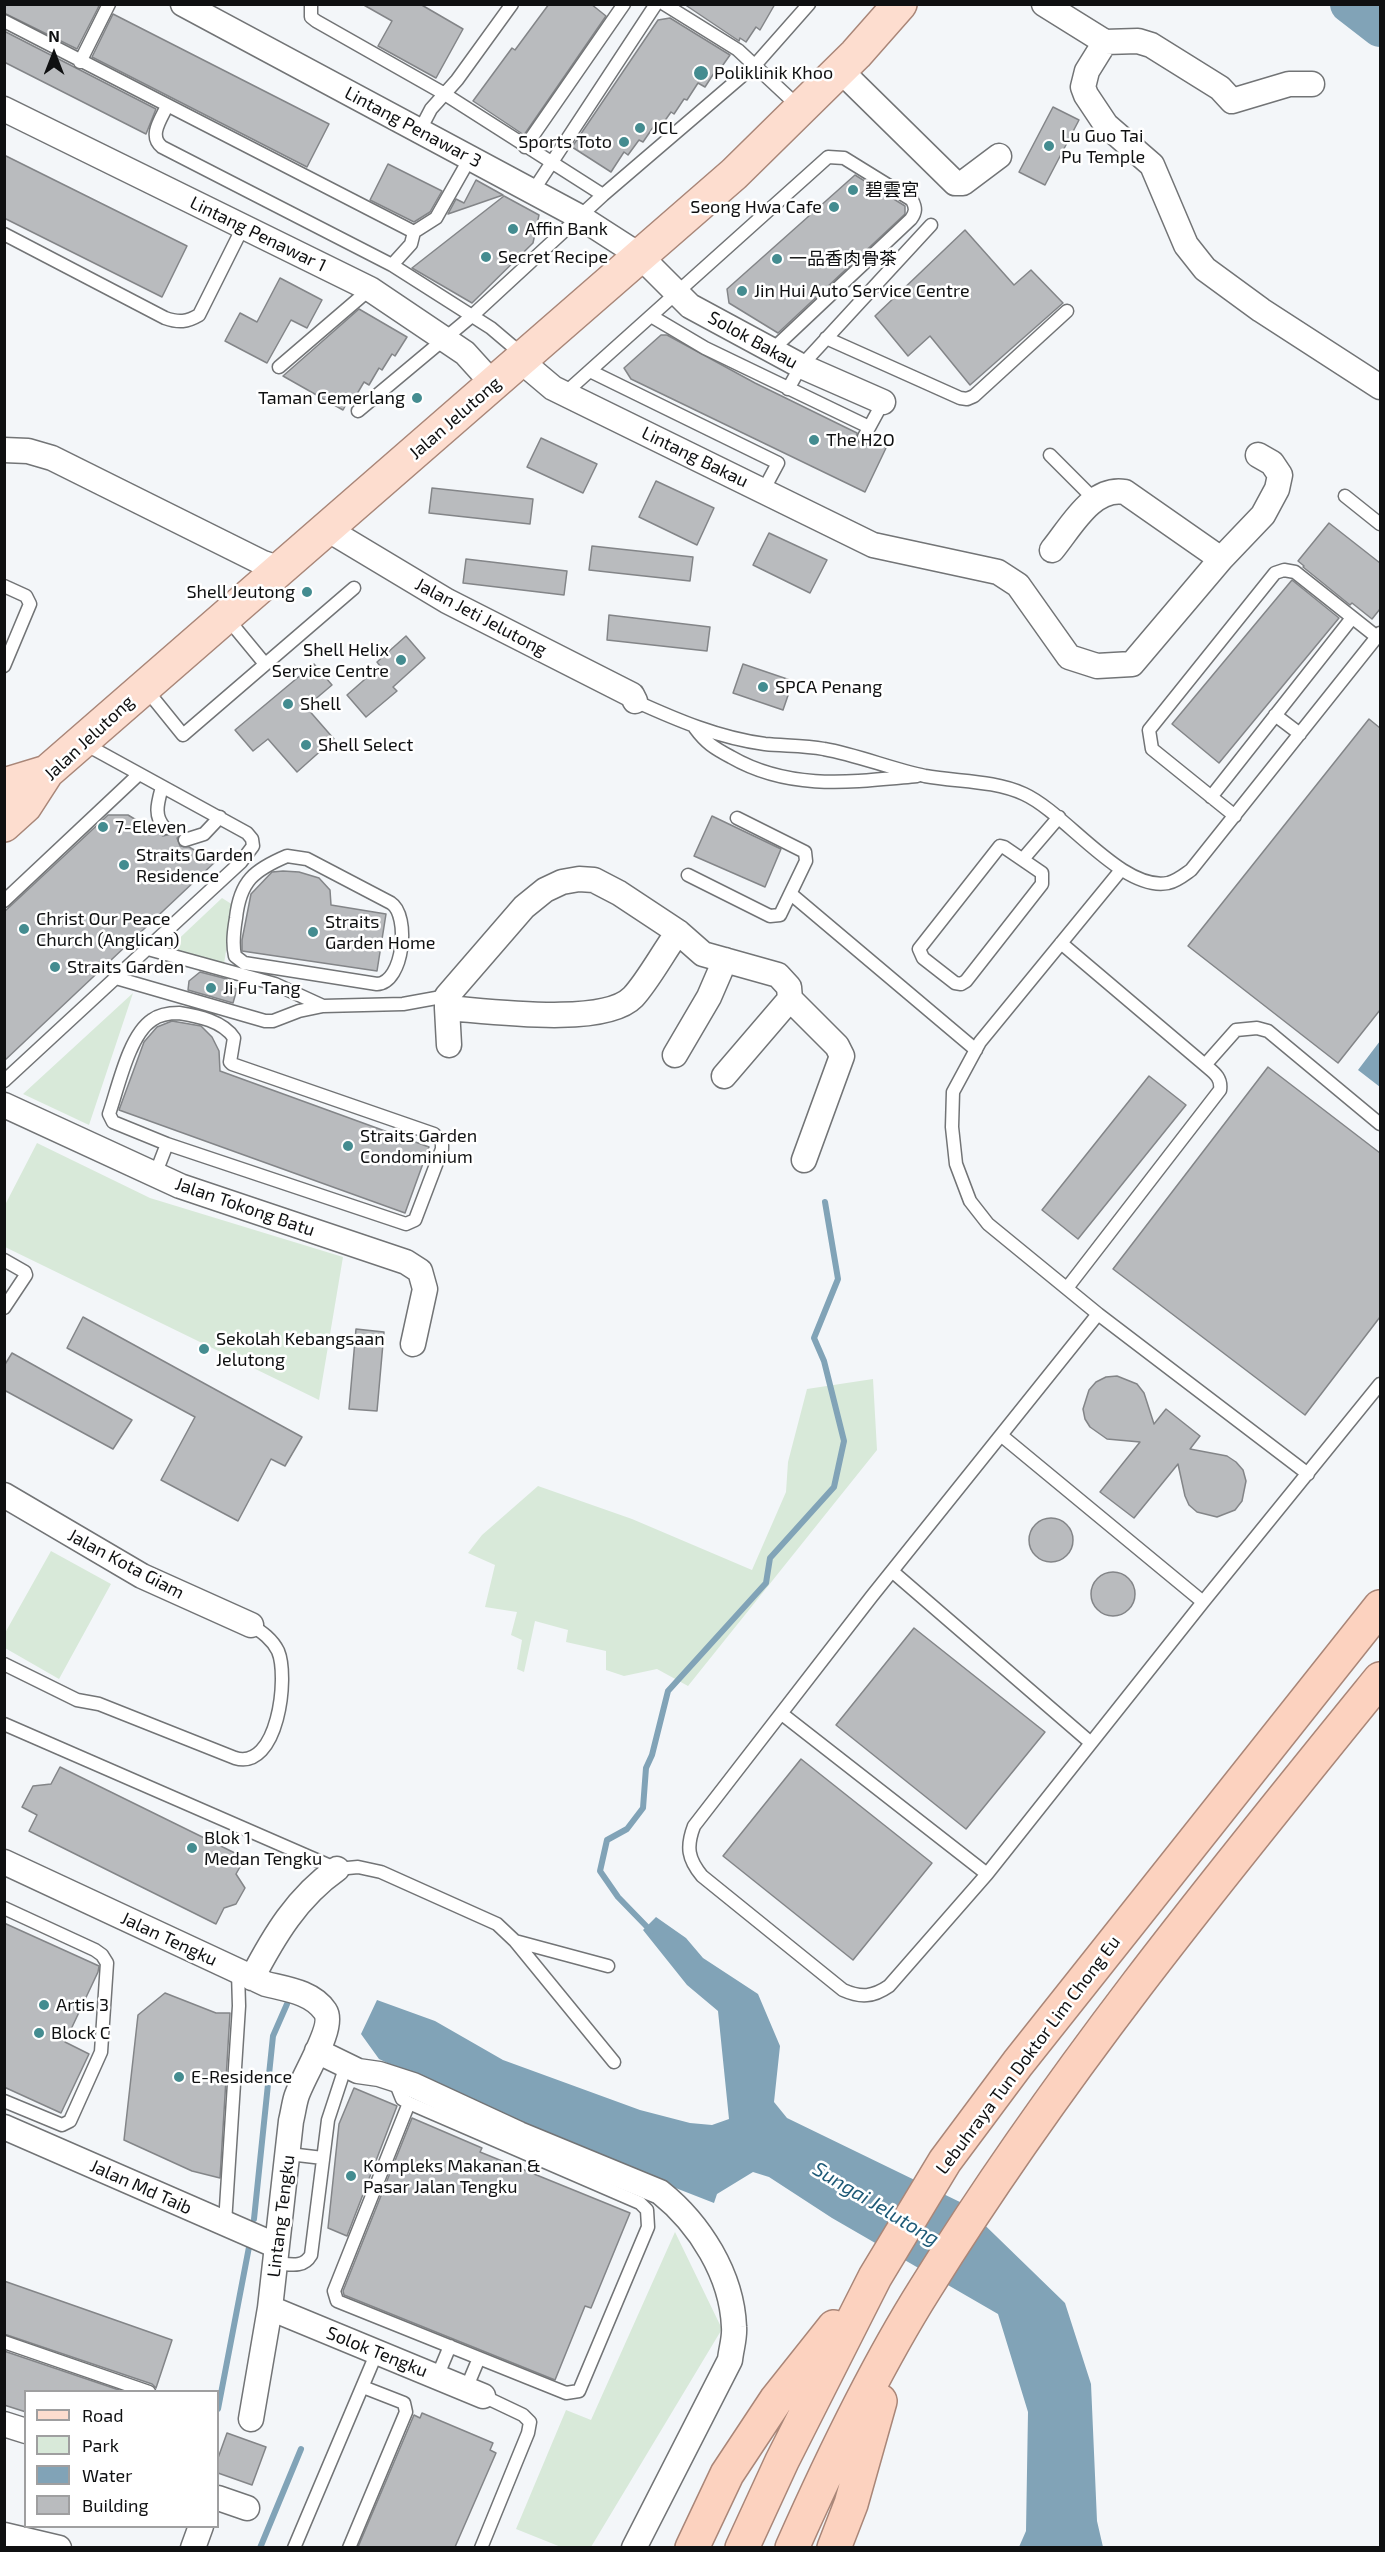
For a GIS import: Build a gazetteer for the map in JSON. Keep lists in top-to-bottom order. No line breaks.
{"streets":{"highway":["Lebuhraya Tun Doktor Lim Chong Eu"],"main road":["Jalan Jelutong"],"street":["Lintang Penawar 3","Lintang Penawar 1","Solok Bakau","Lintang Bakau","Jalan Jeti Jelutong","Jalan Tokong Batu","Jalan Kota Giam","Jalan Tengku","Jalan Md Taib","Lintang Tengku","Solok Tengku"]},"crossings":[["Lintang Penawar 3","Solok Bakau"],["Lintang Penawar 3","Jalan Jelutong"],["Lintang Penawar 1","Jalan Jelutong"],["Solok Bakau","Jalan Jelutong"],["Jalan Jelutong","Lintang Bakau"],["Jalan Jelutong","Jalan Jeti Jelutong"],["Jalan Tengku","Lintang Tengku"],["Jalan Md Taib","Lintang Tengku"],["Lintang Tengku","Solok Tengku"]],"water":["Sungai Jelutong"],"places":["Poliklinik Khoo","JCL","Sports Toto","Lu Guo Tai Pu Temple","碧雲宮","Seong Hwa Cafe","Affin Bank","Secret Recipe","一品香肉骨茶","Jin Hui Auto Service Centre","Taman Cemerlang","The H2O","Shell Jeutong","Shell Helix Service Centre","SPCA Penang","Shell","Shell Select","7-Eleven","Straits Garden Residence","Christ Our Peace Church (Anglican)","Straits Garden Home","Straits Garden","Ji Fu Tang","Straits Garden Condominium","Sekolah Kebangsaan Jelutong","Blok 1 Medan Tengku","Artis 3","Block C","E-Residence","Kompleks Makanan & Pasar Jalan Tengku"],"legend":["Road","Park","Water","Building"],"north":"top"}
